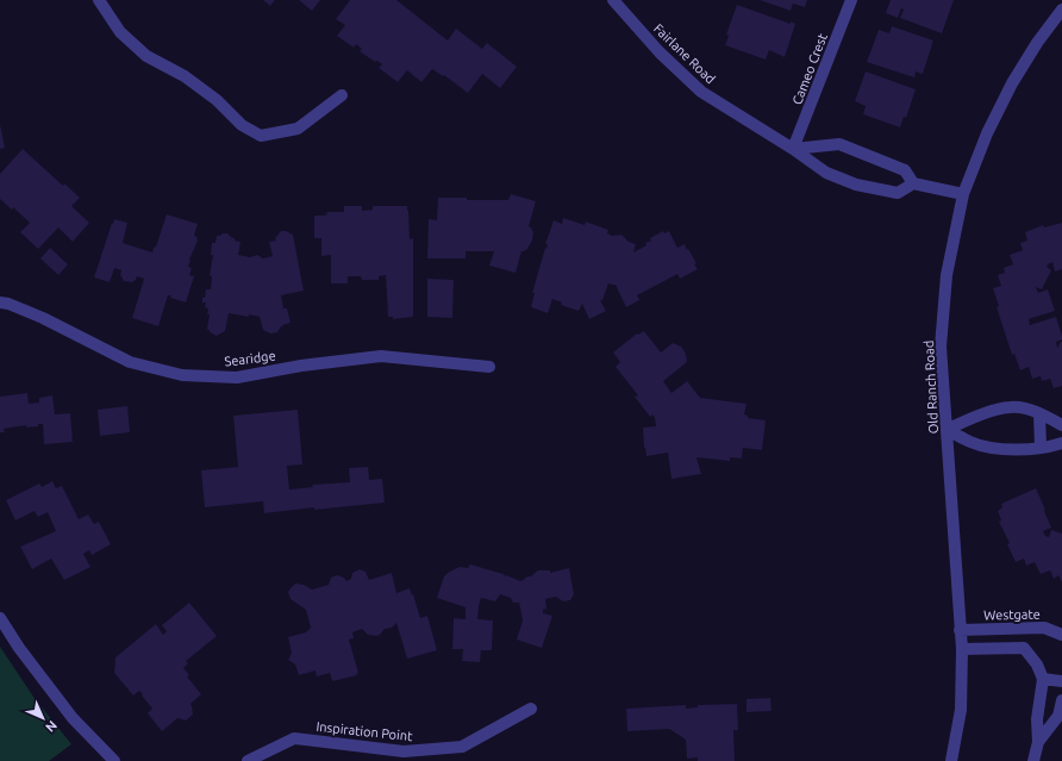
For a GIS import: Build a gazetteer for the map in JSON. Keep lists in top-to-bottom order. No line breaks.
{"streets":{"street":["Fairlane Road","Cameo Crest","Searidge","Old Ranch Road","Westgate","Inspiration Point"]},"crossings":[["Fairlane Road","Cameo Crest"],["Old Ranch Road","Westgate"]],"north":"bottom right"}
